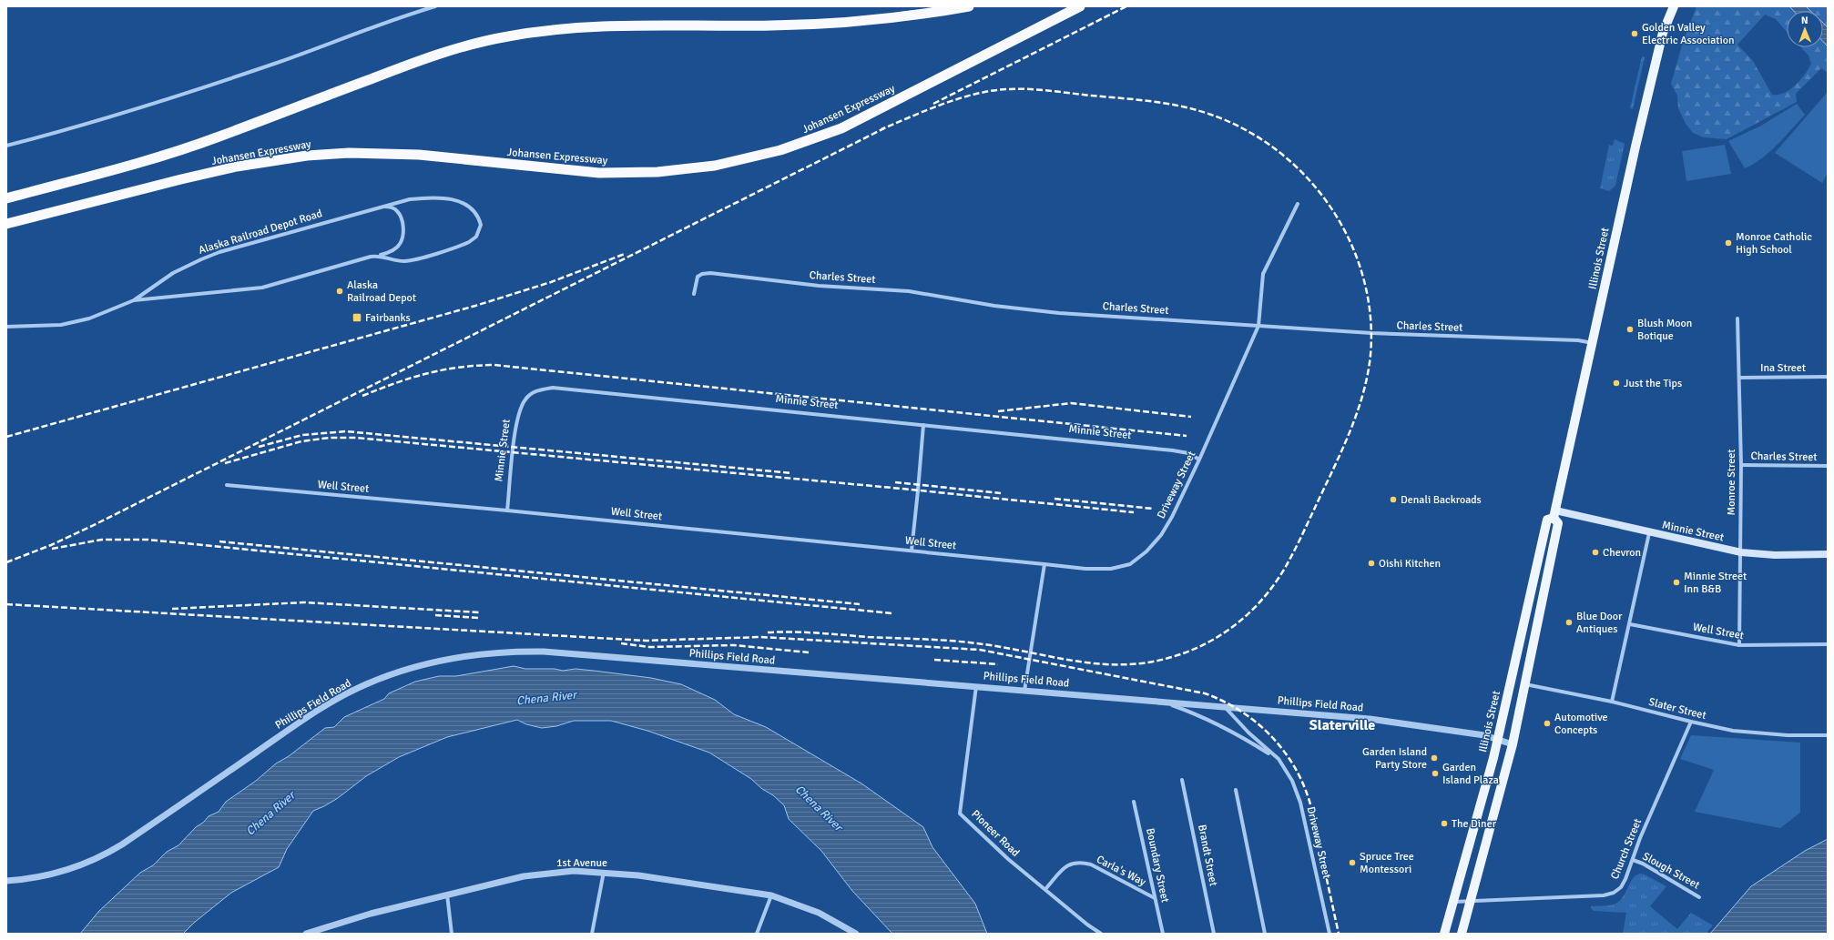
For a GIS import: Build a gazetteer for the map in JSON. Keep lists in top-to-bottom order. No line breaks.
{"streets":{"highway":["Johansen Expressway"],"main road":["Illinois Street","Minnie Street"],"street":["Alaska Railroad Depot Road","Charles Street","Ina Street","Monroe Street","Driveway Street","Well Street","Phillips Field Road","Slater Street","Pioneer Road","Church Street","Brandt Street","1st Avenue","Boundary Street","Carla's Way","Slough Street"]},"crossings":[["Illinois Street","Charles Street"],["Illinois Street","Minnie Street"],["Illinois Street","Phillips Field Road"],["Illinois Street","Slater Street"],["Illinois Street","Church Street"],["Charles Street","Monroe Street"],["Charles Street","Driveway Street"],["Ina Street","Monroe Street"],["Minnie Street","Monroe Street"],["Minnie Street","Driveway Street"],["Minnie Street","Well Street"],["Monroe Street","Well Street"],["Driveway Street","Well Street"],["Driveway Street","Phillips Field Road"],["Phillips Field Road","Pioneer Road"],["Slater Street","Church Street"],["Pioneer Road","Carla's Way"],["Church Street","Slough Street"],["Boundary Street","Carla's Way"]],"districts":["Slaterville"],"water":["Chena River"],"places":{"other":["Golden Valley Electric Association","Monroe Catholic High School","Alaska Railroad Depot","Blush Moon Botique","Just the Tips","Denali Backroads","Chevron","Oishi Kitchen","Minnie Street Inn B&B","Blue Door Antiques","Automotive Concepts","Garden Island Party Store","Garden Island Plaza","The Diner","Spruce Tree Montessori"],"transit":["Fairbanks"]},"north":"top"}
